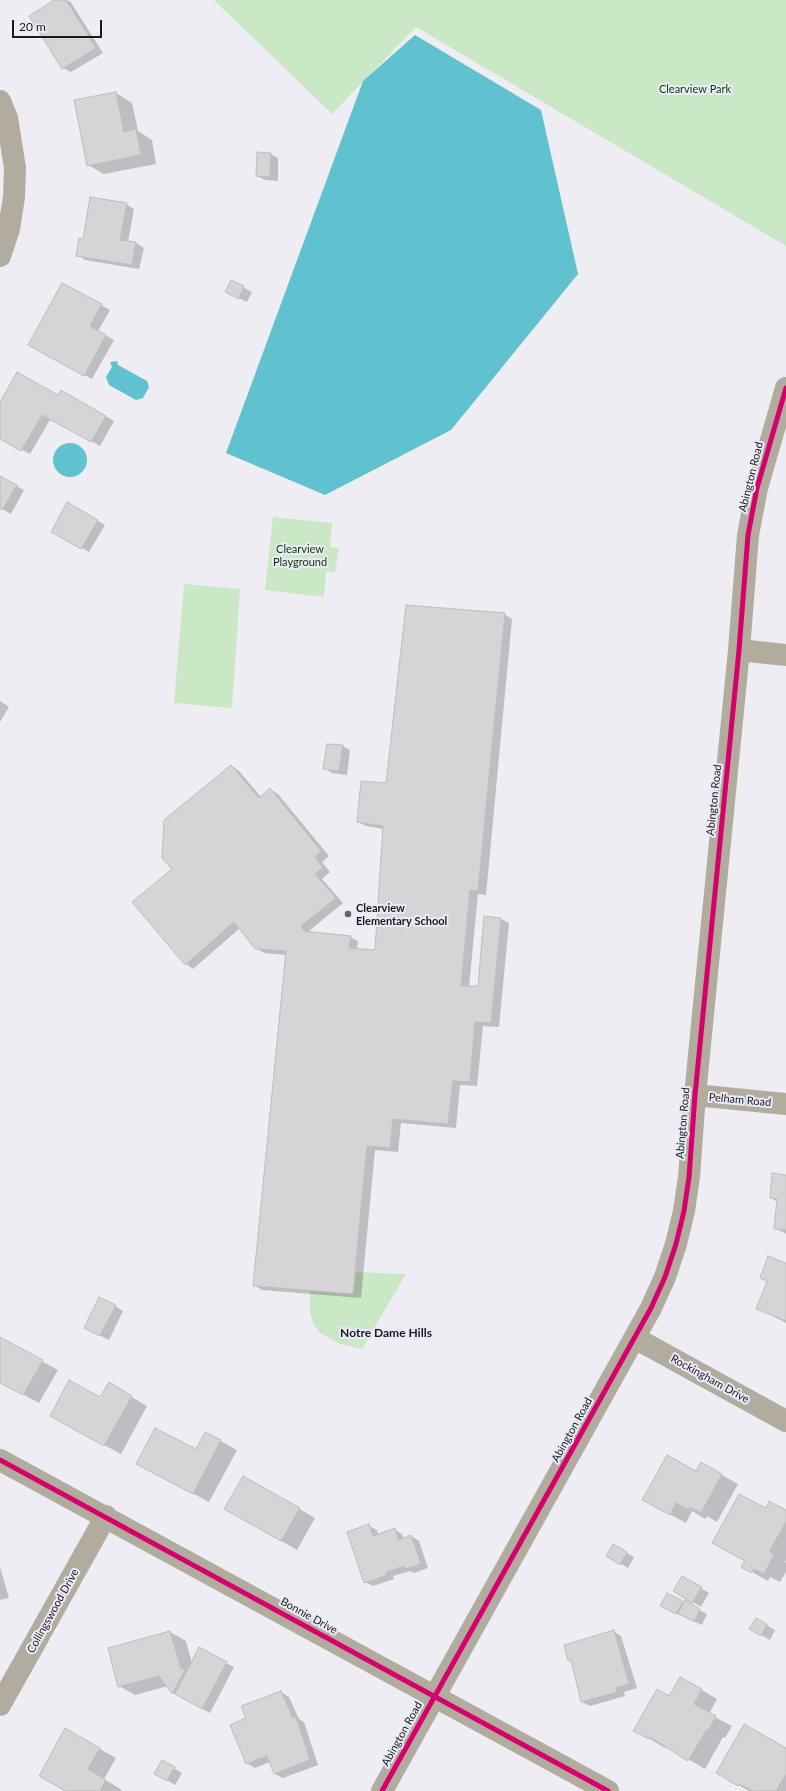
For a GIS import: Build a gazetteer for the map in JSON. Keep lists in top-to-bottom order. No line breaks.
{"streets":{"street":["Abington Road","Pelham Road","Rockingham Drive","Collingswood Drive","Bonnie Drive"]},"crossings":[["Abington Road","Pelham Road"],["Abington Road","Rockingham Drive"],["Abington Road","Bonnie Drive"],["Collingswood Drive","Bonnie Drive"]],"districts":["Notre Dame Hills"],"parks":["Clearview Park","Clearview Playground"],"places":["Clearview Elementary School"],"scale_bar":"20 m"}
